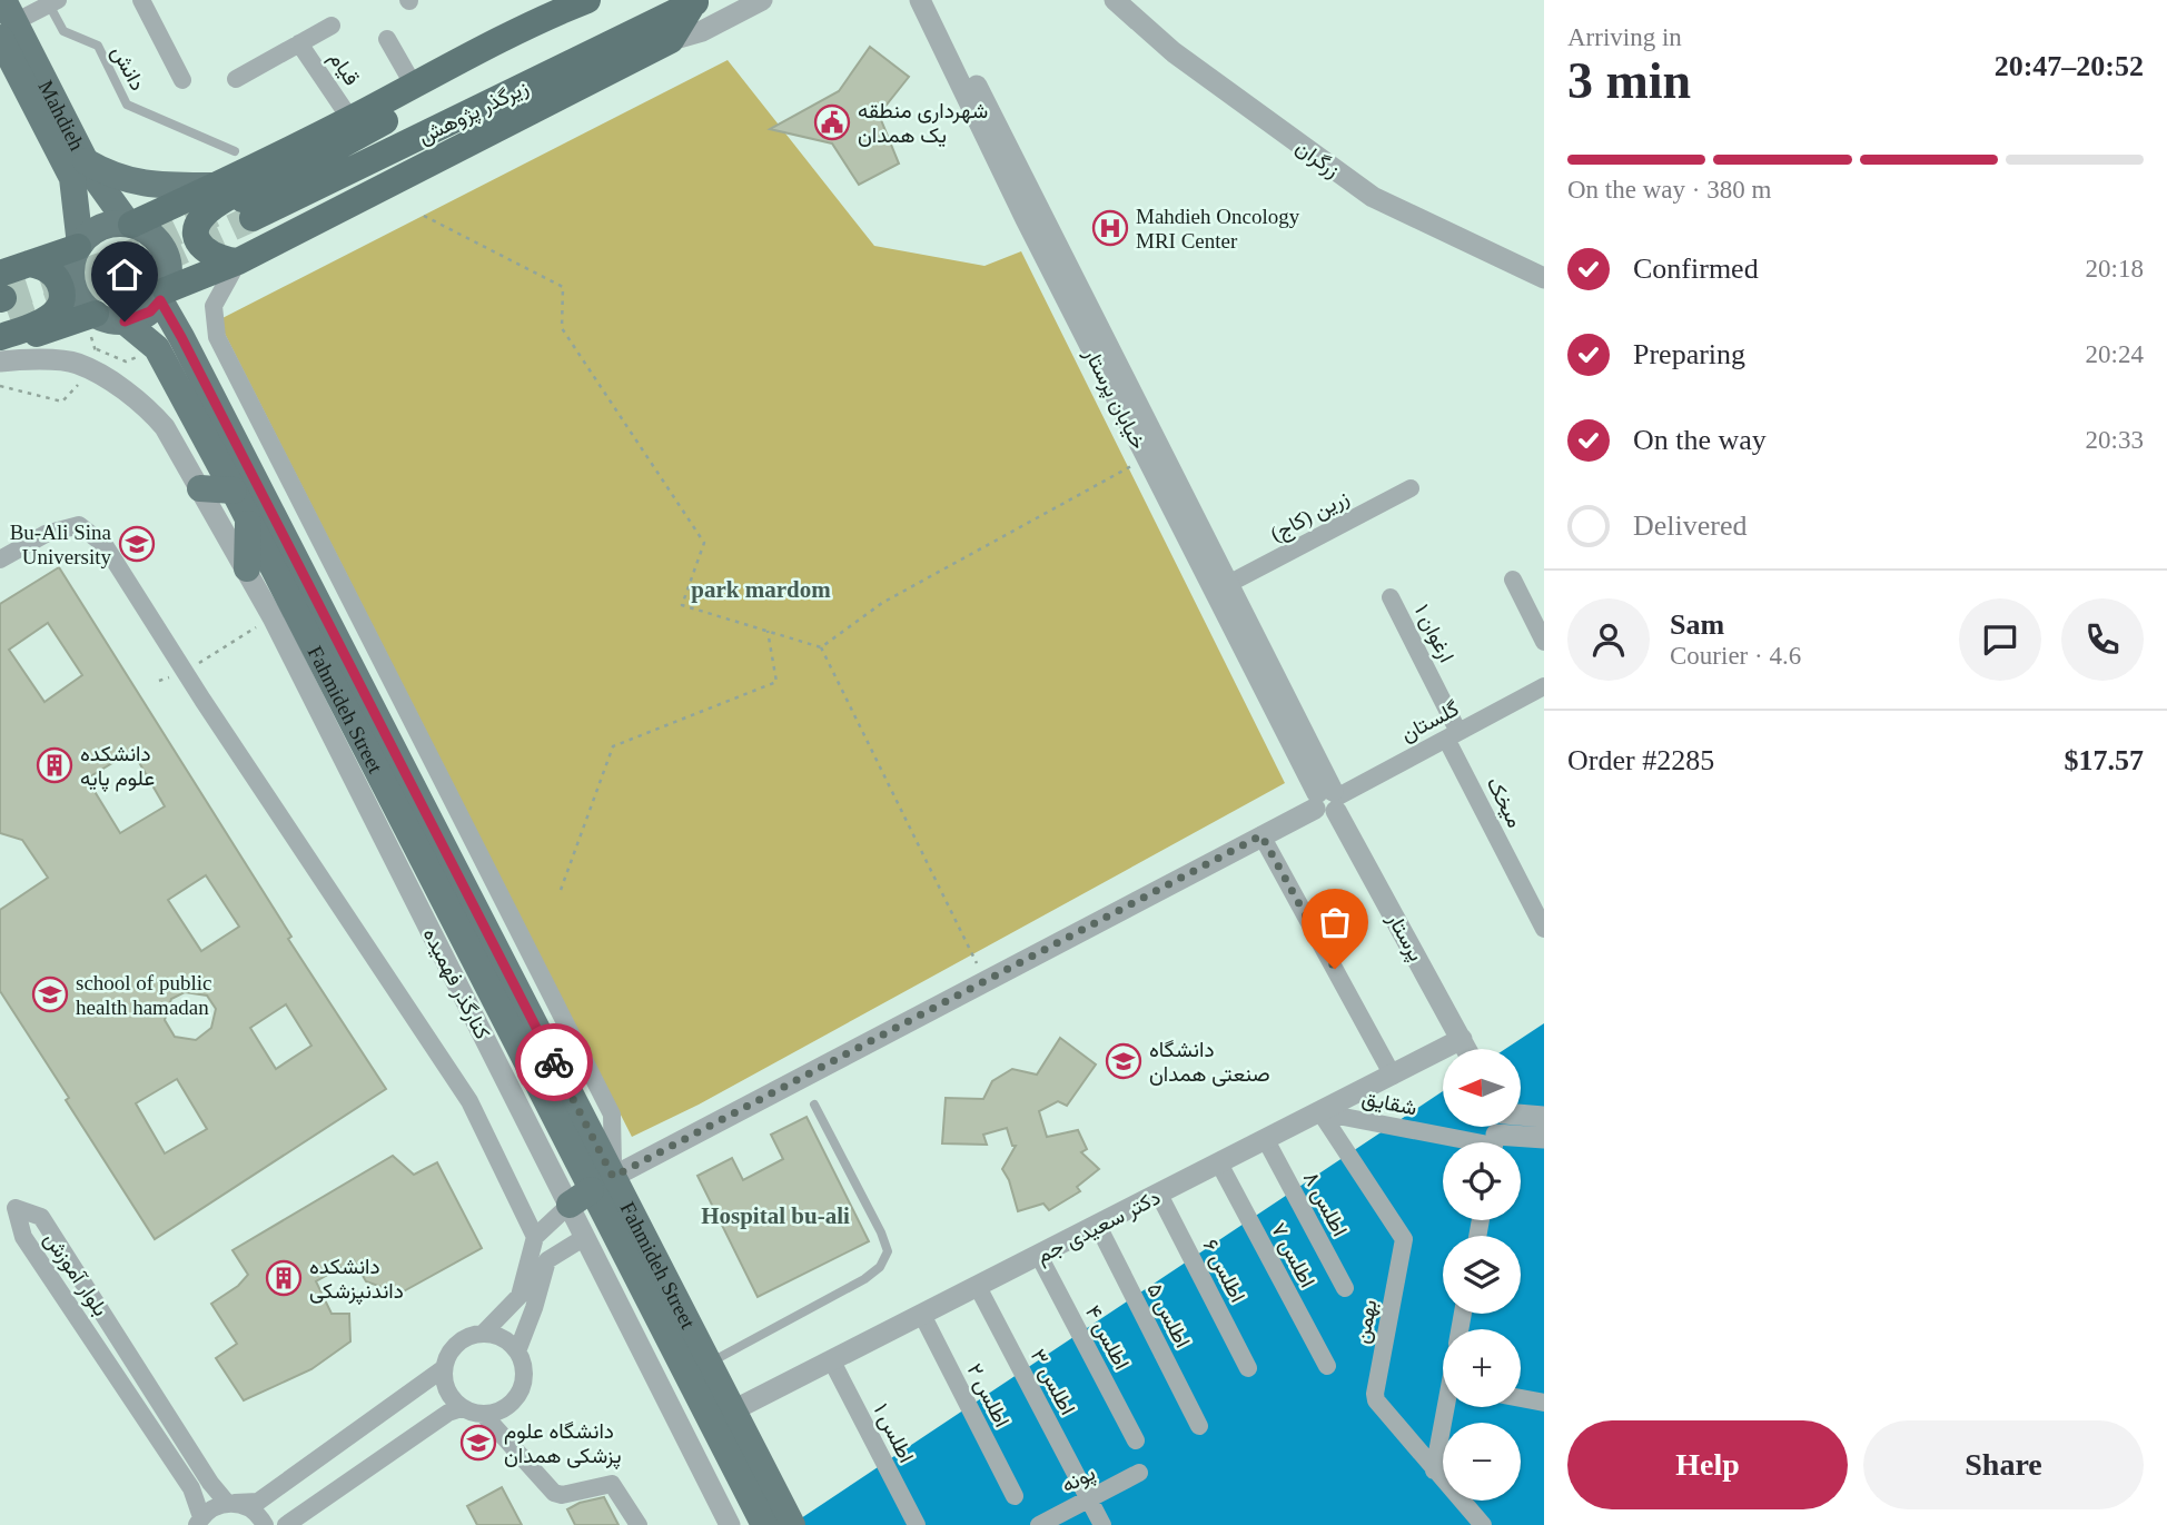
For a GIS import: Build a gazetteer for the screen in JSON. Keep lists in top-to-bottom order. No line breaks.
{"streets":{"highway":["زیرگذر پژوهش"],"main road":["Mahdieh","Fahmideh Street"],"street":["قیام","زرگران","خیابان پرستار","زرین (کاج)","ارغوان ۱","گلستان","میخک","پرستار","کنارگذر فهمیده","شقایق","اطلس ۸","دکتر سعیدی جم","اطلس ۷","اطلس ۶","بلوار آموزش","اطلس ۵","بهمن","اطلس ۴","اطلس ۳","اطلس ۲","اطلس ۱","پونه"],"lane":["دانش"]},"crossings":[["Mahdieh","Fahmideh Street"],["خیابان پرستار","زرین (کاج)"],["خیابان پرستار","گلستان"],["خیابان پرستار","پرستار"],["ارغوان ۱","گلستان"],["ارغوان ۱","میخک"],["Fahmideh Street","کنارگذر فهمیده"],["Fahmideh Street","دکتر سعیدی جم"],["گلستان","میخک"],["گلستان","پرستار"],["پرستار","دکتر سعیدی جم"],["شقایق","دکتر سعیدی جم"],["شقایق","بهمن"],["اطلس ۸","دکتر سعیدی جم"],["دکتر سعیدی جم","اطلس ۷"],["دکتر سعیدی جم","اطلس ۶"],["دکتر سعیدی جم","اطلس ۵"],["دکتر سعیدی جم","بهمن"],["دکتر سعیدی جم","اطلس ۴"],["دکتر سعیدی جم","اطلس ۳"],["دکتر سعیدی جم","اطلس ۲"],["دکتر سعیدی جم","اطلس ۱"],["اطلس ۳","پونه"]],"districts":["park mardom","Hospital bu-ali"],"places":{"public building":["شهرداری منطقه یک همدان"],"hospital":["Mahdieh Oncology MRI Center"],"school or university":["Bu-Ali Sina University","school of public health hamadan","دانشگاه صنعتی همدان","دانشگاه علوم پزشکی همدان"],"building":["دانشکده علوم پایه","دانشکده داندنپزشکی"]},"north":"left","page":{"heading":["3 min","Arriving in","20:47–20:52"],"panel":["Sam","Courier · 4.6","Order #2285","$17.57"],"bar":"On the way · 380 m","list":[["Confirmed","20:18"],["Preparing","20:24"],["On the way","20:33"],"Delivered"],"map_buttons":["+","−"],"buttons":["Help","Share"]}}
